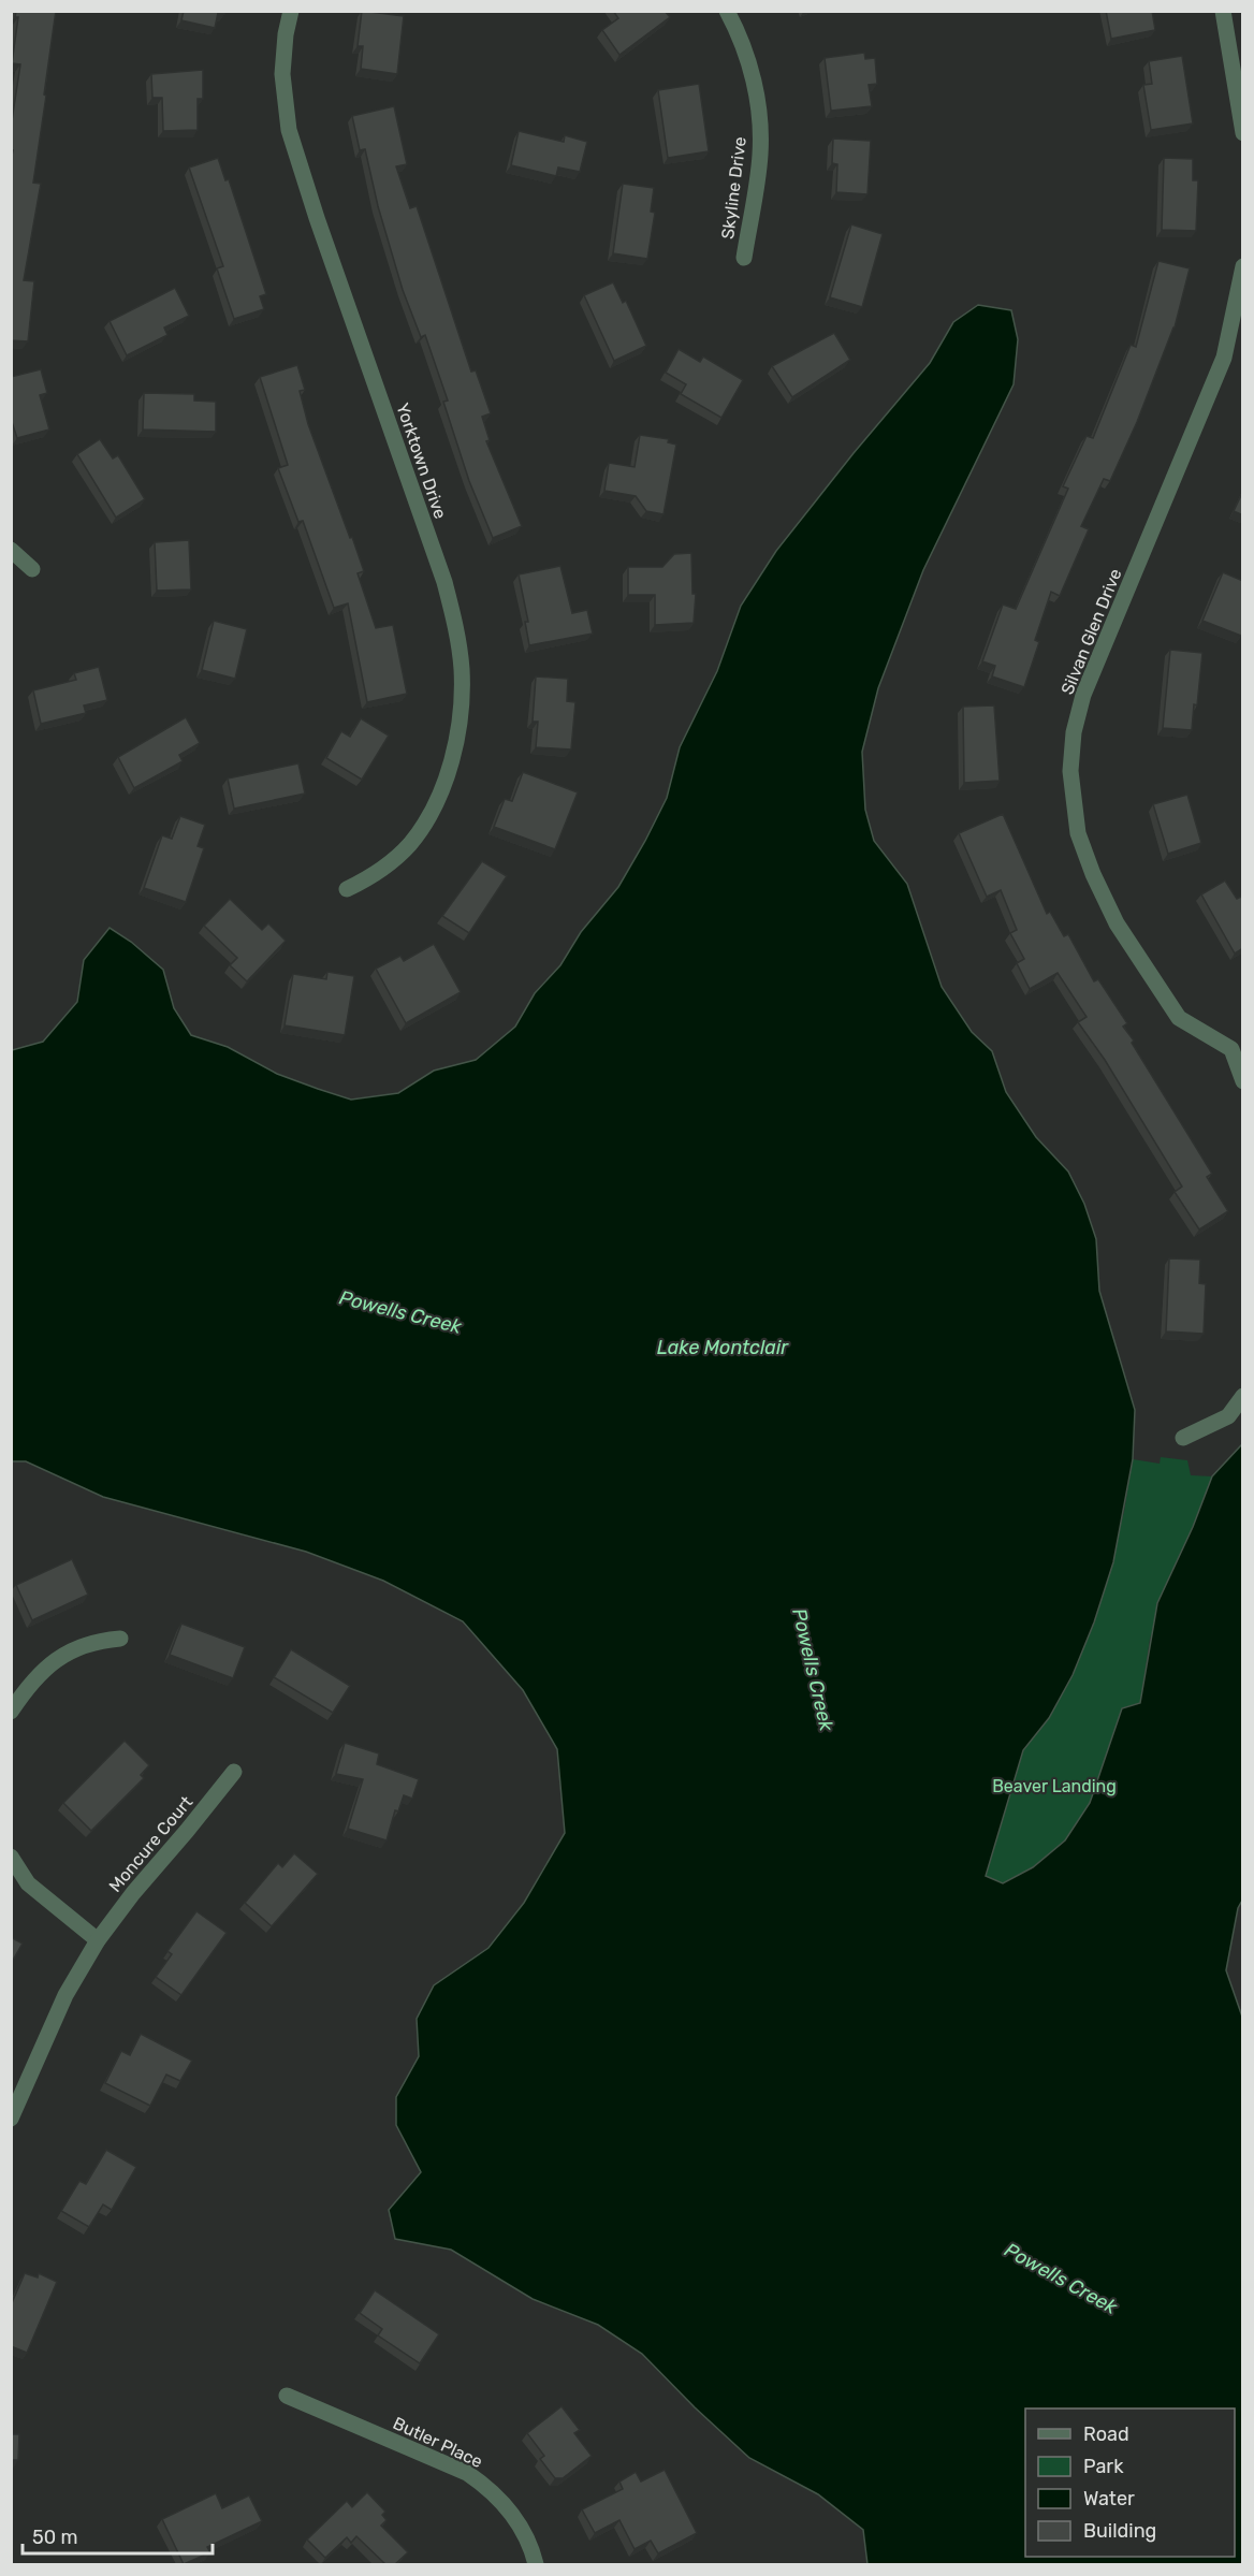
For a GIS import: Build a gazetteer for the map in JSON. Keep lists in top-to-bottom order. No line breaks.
{"streets":{"street":["Skyline Drive","Yorktown Drive","Silvan Glen Drive","Moncure Court","Butler Place"]},"water":["Powells Creek","Lake Montclair"],"parks":["Beaver Landing"],"legend":["Road","Park","Water","Building"],"scale_bar":"50 m"}
